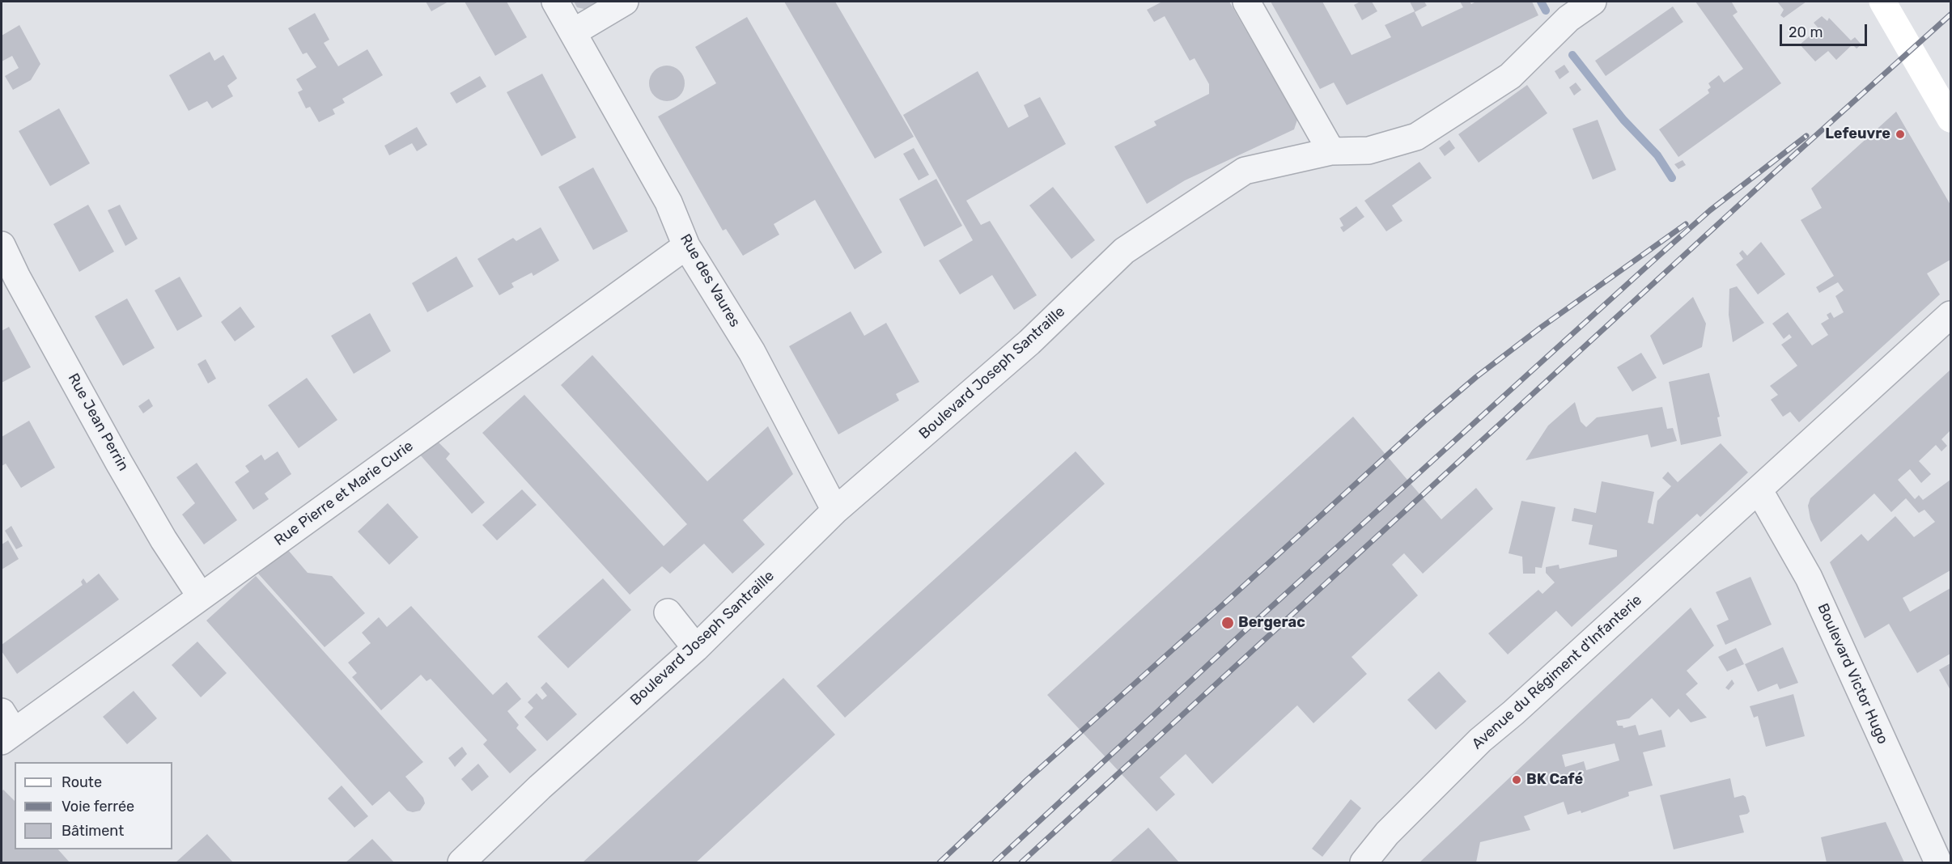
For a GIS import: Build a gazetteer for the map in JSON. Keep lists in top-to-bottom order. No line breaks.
{"streets":{"street":["Rue des Vaures","Boulevard Joseph Santraille","Rue Jean Perrin","Rue Pierre et Marie Curie","Avenue du Régiment d'Infanterie","Boulevard Victor Hugo"]},"crossings":[["Rue des Vaures","Boulevard Joseph Santraille"],["Rue des Vaures","Rue Pierre et Marie Curie"],["Rue Jean Perrin","Rue Pierre et Marie Curie"],["Avenue du Régiment d'Infanterie","Boulevard Victor Hugo"]],"places":["Lefeuvre","Bergerac","BK Café"],"legend":["Route","Voie ferrée","Bâtiment"],"scale_bar":"20 m"}
